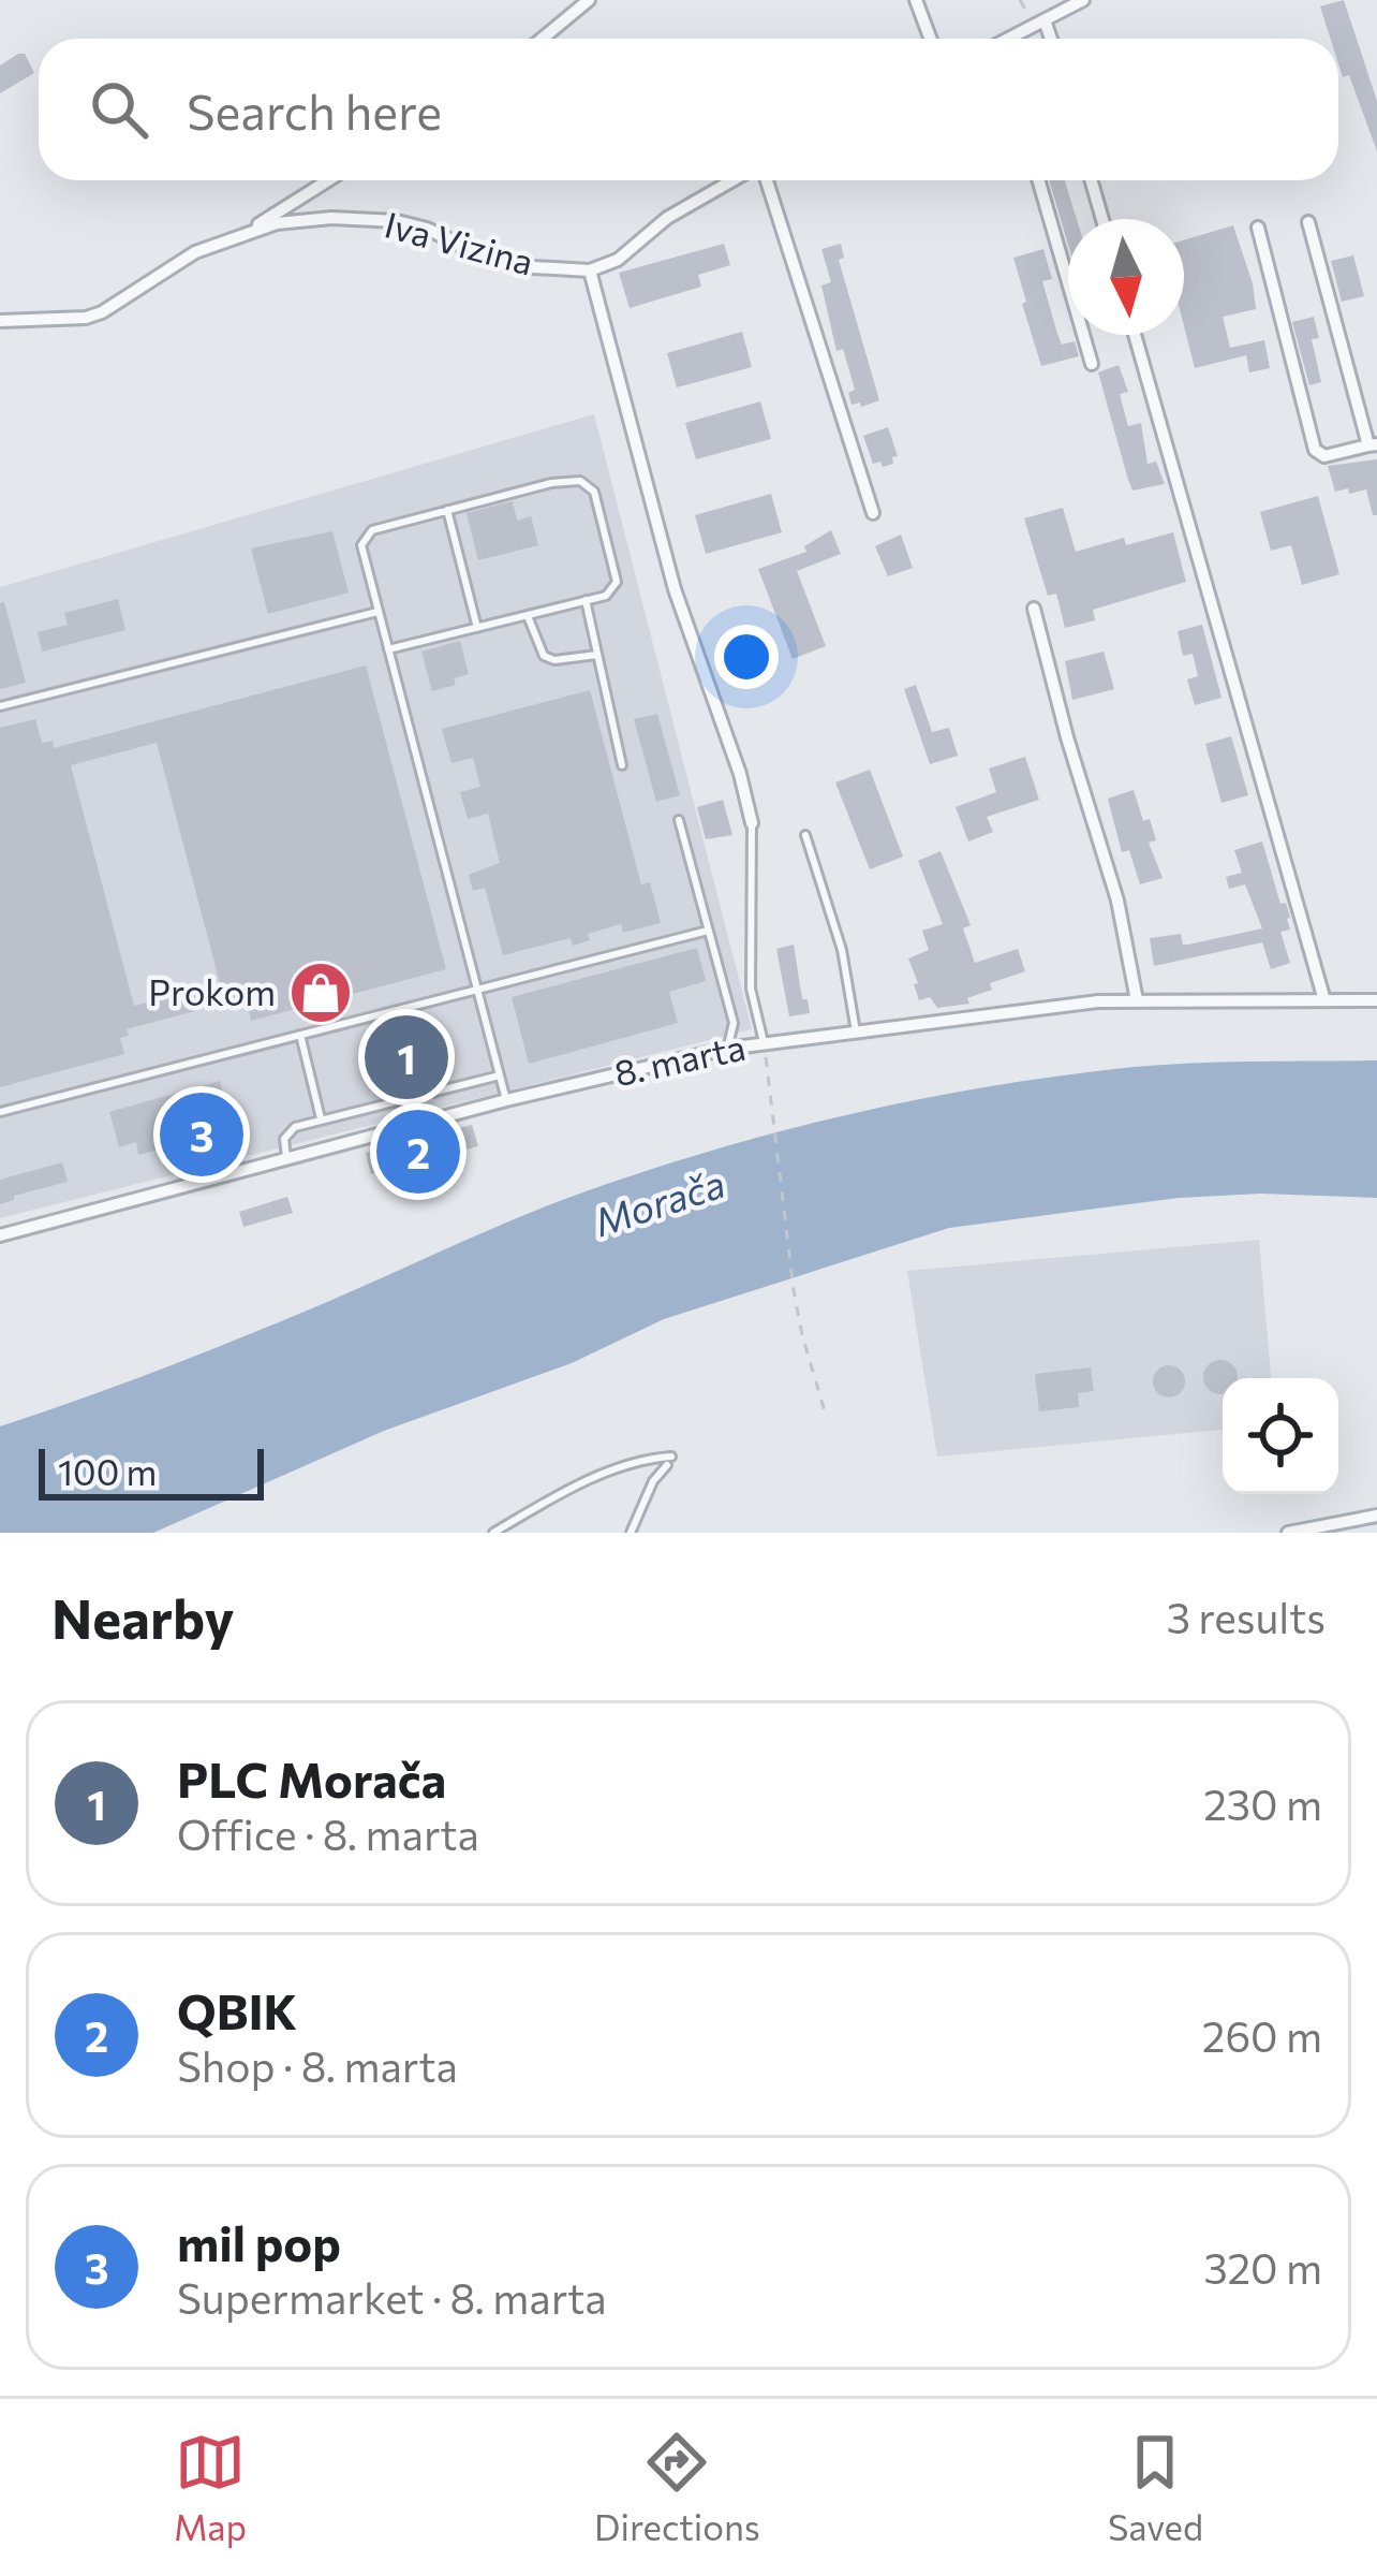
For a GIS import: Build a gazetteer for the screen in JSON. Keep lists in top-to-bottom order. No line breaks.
{"streets":{"street":["Iva Vizina","8. marta"]},"water":["Morača"],"places":{"shop":["Prokom"]},"scale_bar":"100 m","north":"bottom","page":{"search":"Search here","pins":["1","3","2"],"scale":"100 m","heading":["Nearby","3 results"],"list":[{"mark":"1","name":"PLC Morača","note":"Office · 8. marta","value":"230 m"},{"mark":"2","name":"QBIK","note":"Shop · 8. marta","value":"260 m"},{"mark":"3","name":"mil pop","note":"Supermarket · 8. marta","value":"320 m"}],"nav":["Map","Directions","Saved"]}}
